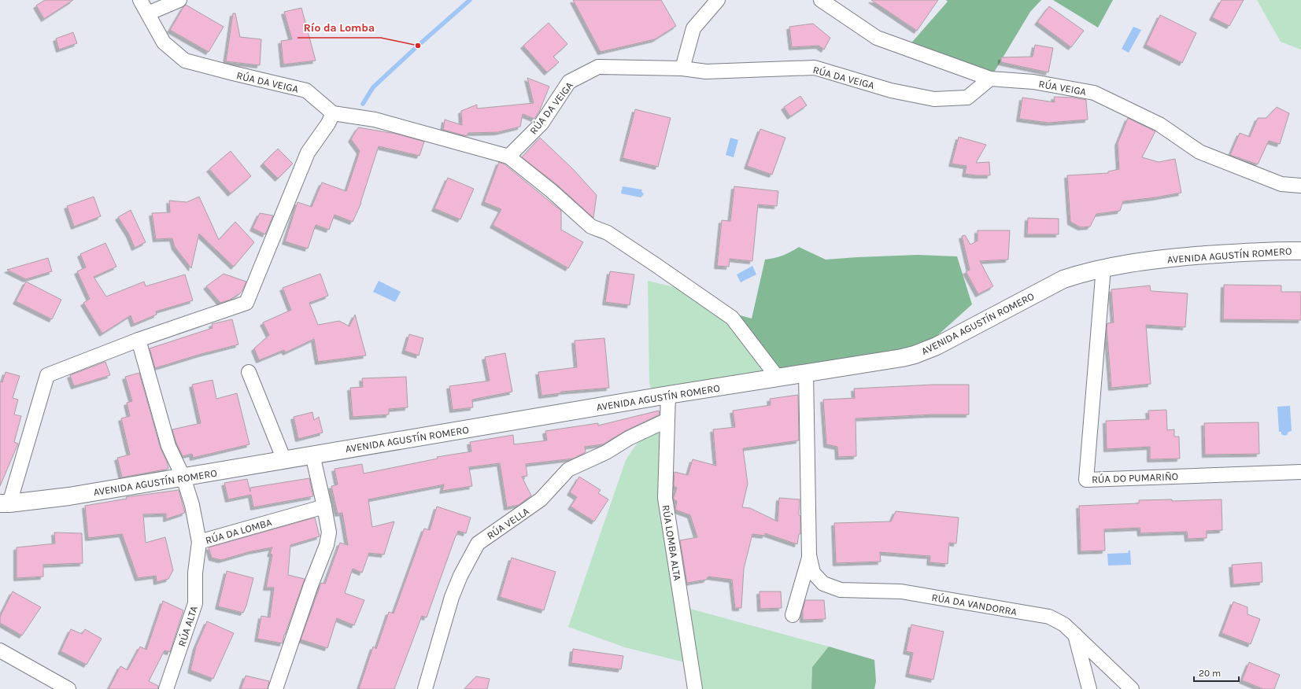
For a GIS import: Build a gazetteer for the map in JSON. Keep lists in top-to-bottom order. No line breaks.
{"streets":{"street":["RÚA DA VEIGA","RÚA VEIGA","AVENIDA AGUSTÍN ROMERO","RÚA DO PUMARIÑO","RÚA VELLA","RÚA DA LOMBA","RÚA LOMBA ALTA","RÚA DA VANDORRA","RÚA ALTA"]},"crossings":[["RÚA DA VEIGA","RÚA VEIGA"],["AVENIDA AGUSTÍN ROMERO","RÚA DO PUMARIÑO"],["AVENIDA AGUSTÍN ROMERO","RÚA DA LOMBA"],["AVENIDA AGUSTÍN ROMERO","RÚA LOMBA ALTA"],["AVENIDA AGUSTÍN ROMERO","RÚA DA VANDORRA"],["RÚA VELLA","RÚA LOMBA ALTA"],["RÚA DA LOMBA","RÚA ALTA"]],"places":["Río da Lomba"],"scale_bar":"20 m"}
